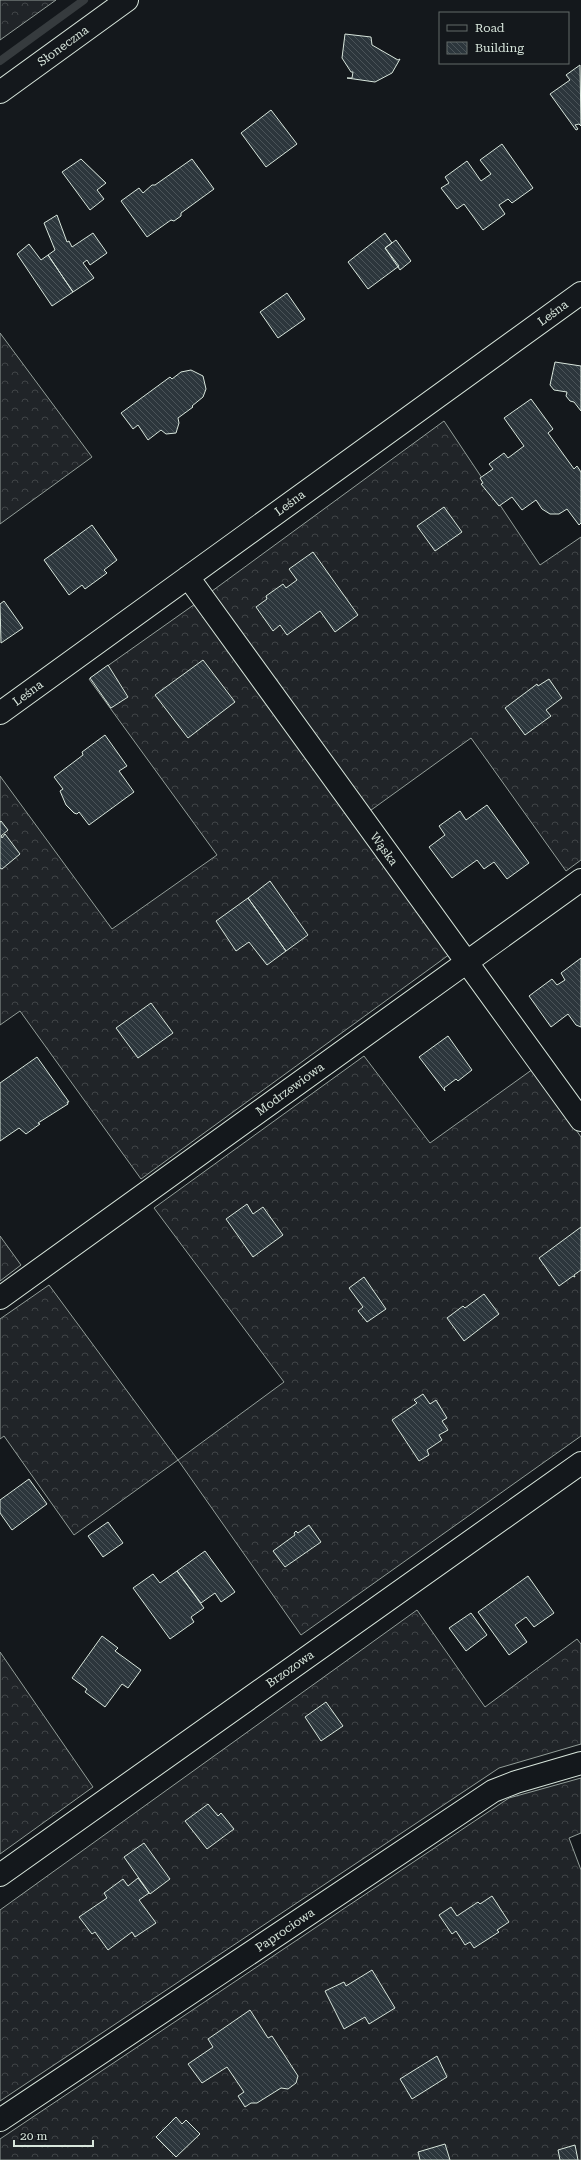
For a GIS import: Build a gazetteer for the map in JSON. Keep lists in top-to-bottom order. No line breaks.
{"streets":{"street":["Słoneczna","Leśna","Wąska","Modrzewiowa","Brzozowa","Paprociowa"]},"crossings":[["Leśna","Wąska"],["Wąska","Modrzewiowa"]],"legend":["Road","Building"],"scale_bar":"20 m"}
